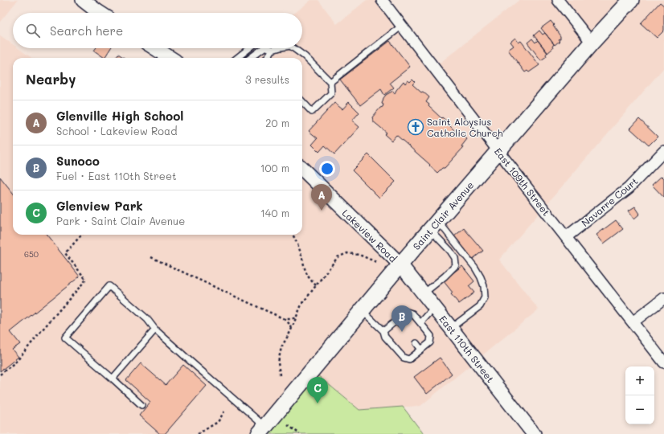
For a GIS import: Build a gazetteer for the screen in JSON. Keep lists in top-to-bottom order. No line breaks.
{"streets":{"main road":["Saint Clair Avenue"],"street":["East 109th Street","Navarre Court","Lakeview Road","East 110th Street"]},"crossings":[["East 109th Street","Navarre Court"],["East 109th Street","Saint Clair Avenue"],["Saint Clair Avenue","Lakeview Road"],["Saint Clair Avenue","East 110th Street"],["Lakeview Road","East 110th Street"]],"places":{"church":["Saint Aloysius Catholic Church"]},"house_numbers":["650"],"page":{"search":"Search here","heading":["Nearby","3 results"],"list":[{"mark":"A","name":"Glenville High School","note":"School · Lakeview Road","value":"20 m"},{"mark":"B","name":"Sunoco","note":"Fuel · East 110th Street","value":"100 m"},{"mark":"C","name":"Glenview Park","note":"Park · Saint Clair Avenue","value":"140 m"}],"pins":["A","B","C"],"map_buttons":["+","−"]}}
